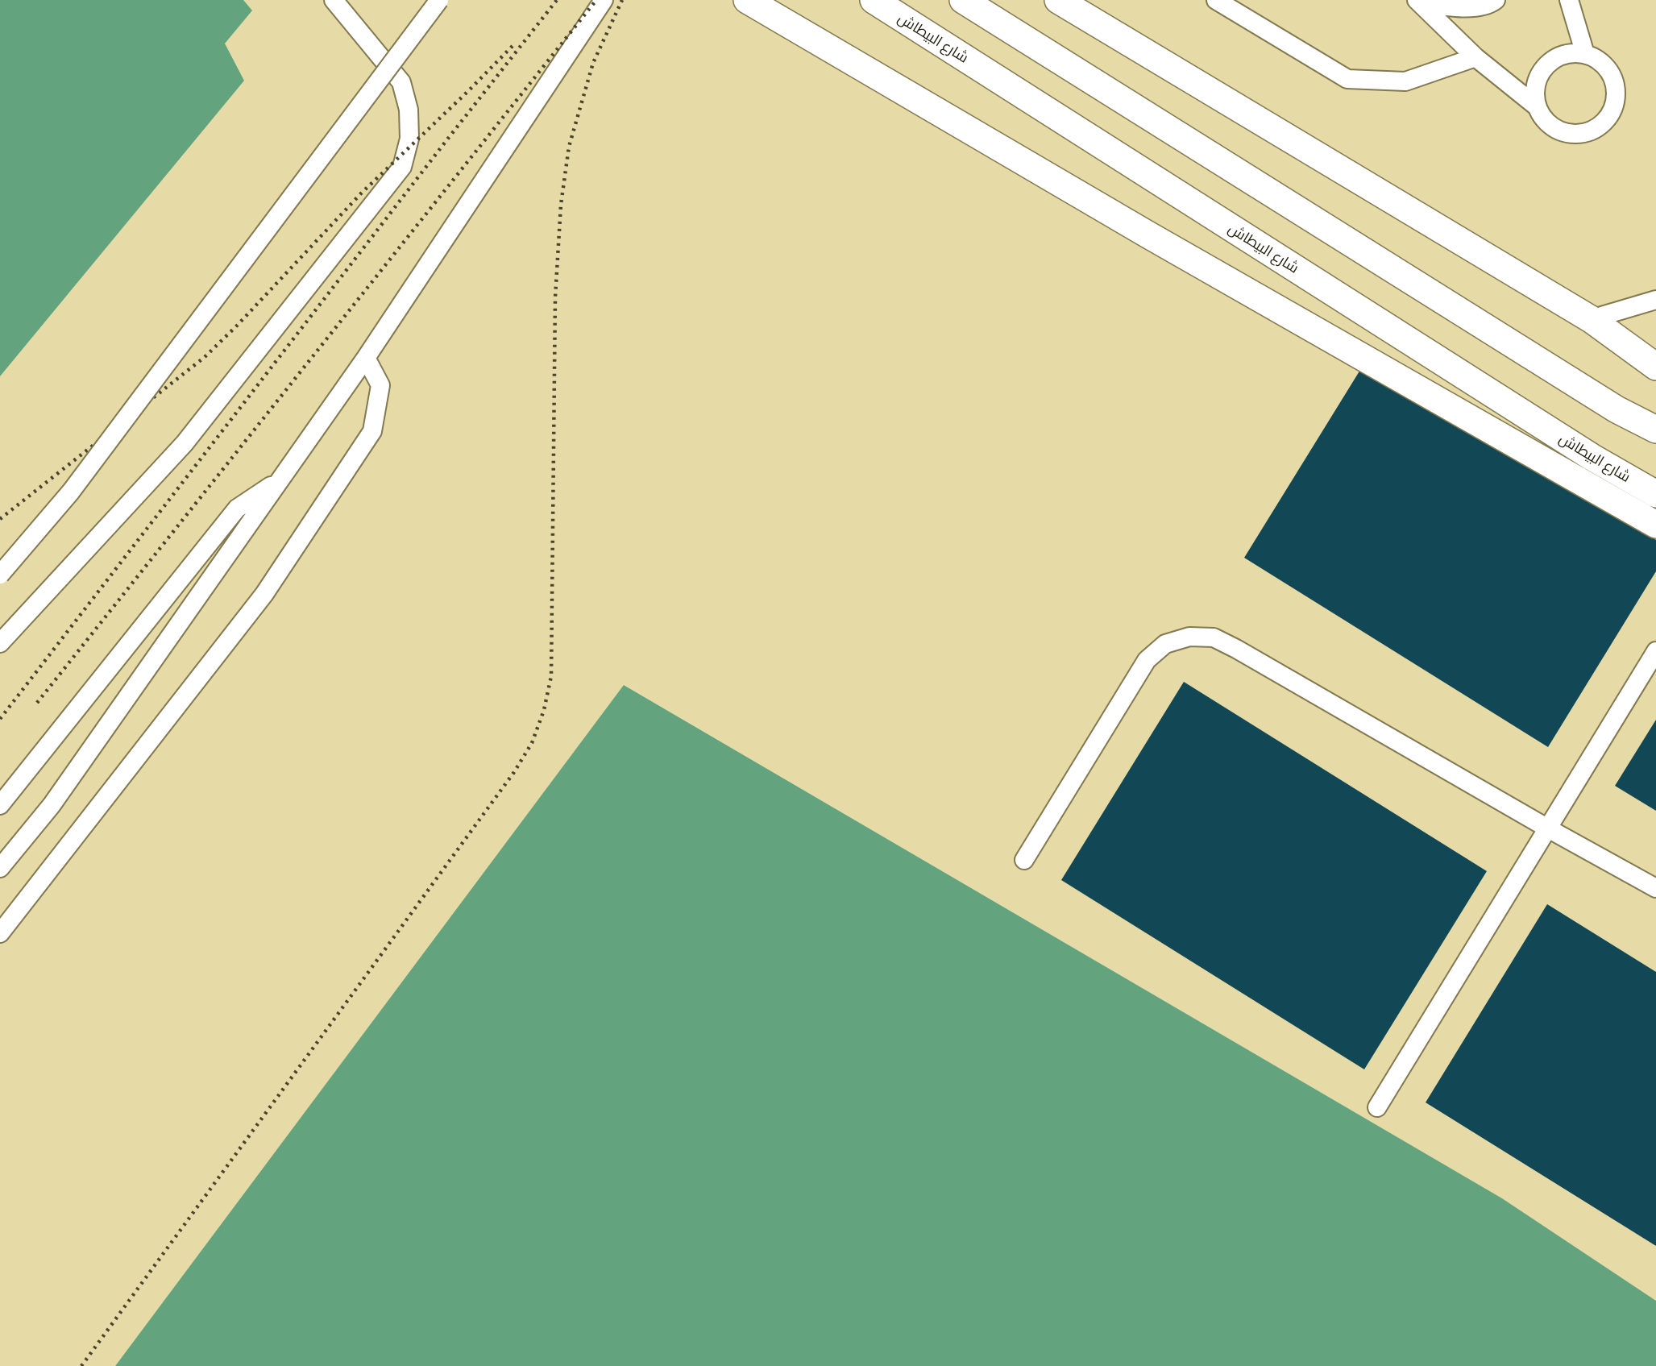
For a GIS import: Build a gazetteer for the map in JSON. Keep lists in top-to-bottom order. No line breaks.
{"streets":{"street":["شارع البيطاش"]}}
